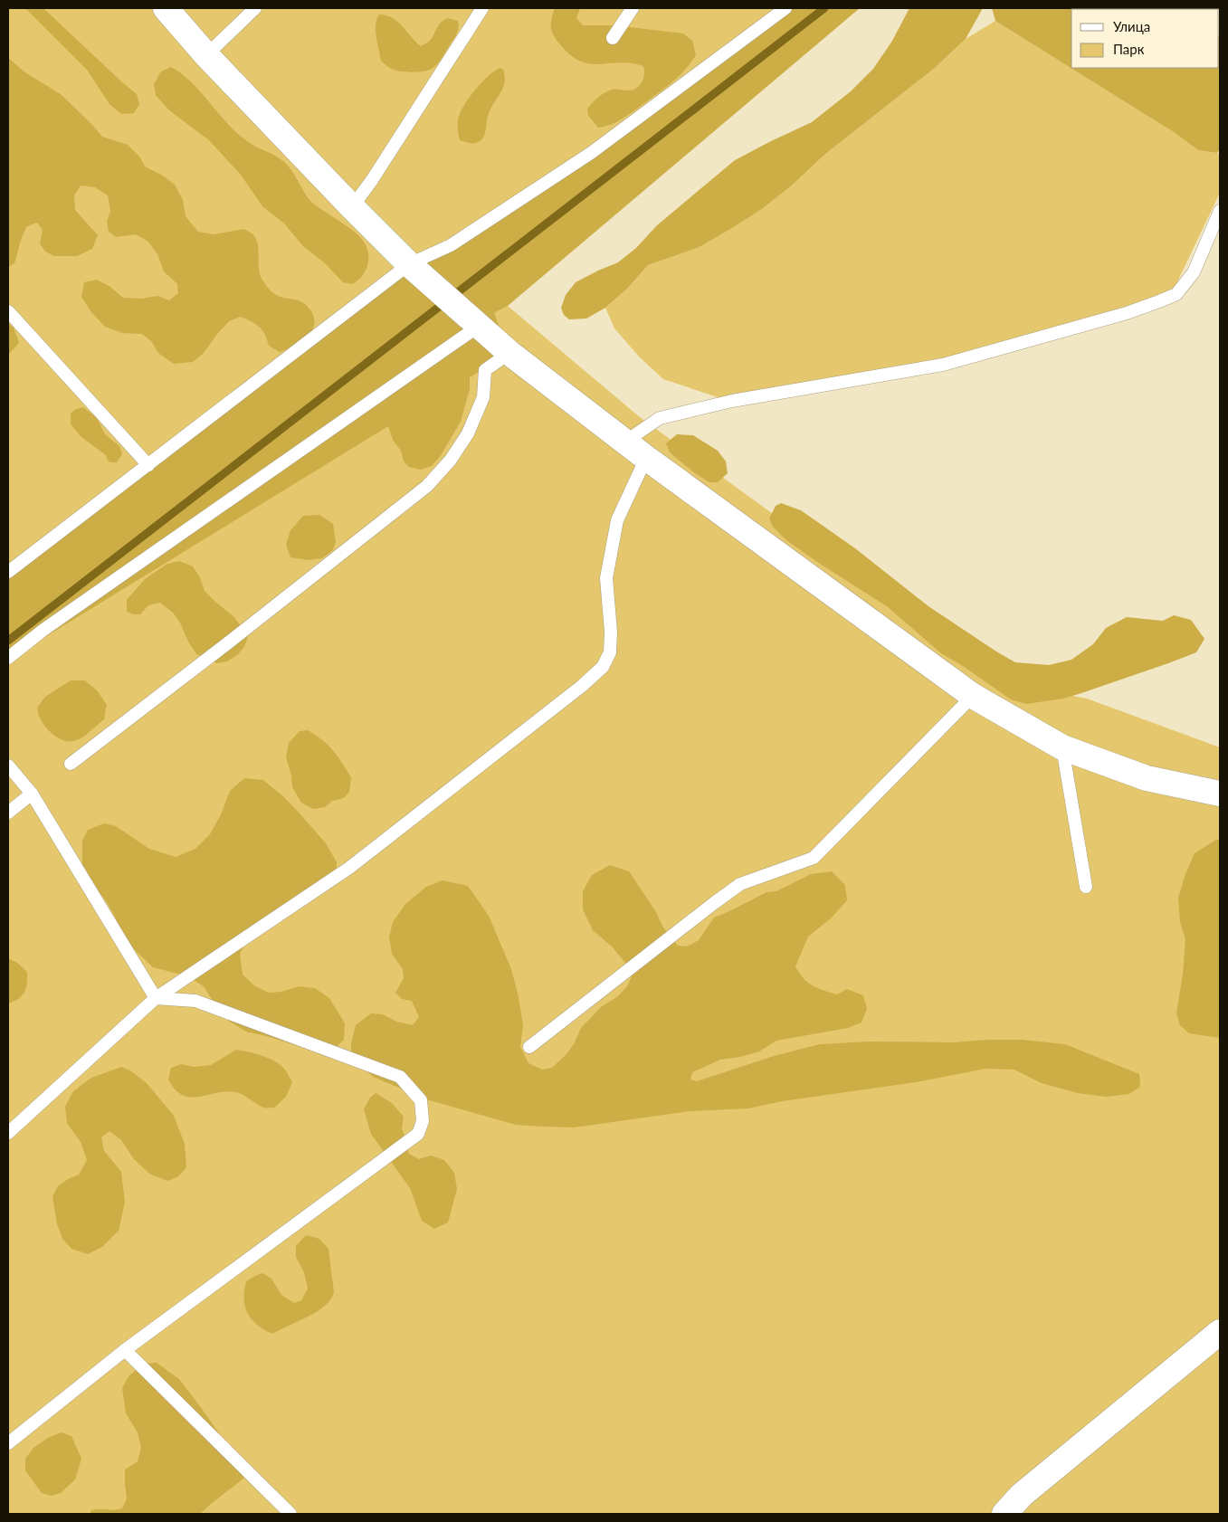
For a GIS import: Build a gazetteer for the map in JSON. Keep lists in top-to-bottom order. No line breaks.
{"legend":["Улица","Парк"]}
